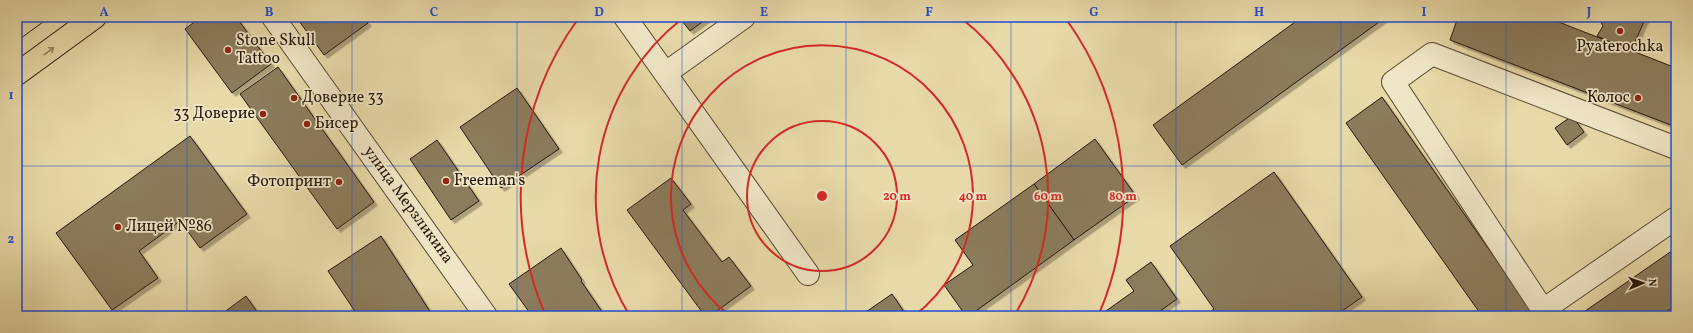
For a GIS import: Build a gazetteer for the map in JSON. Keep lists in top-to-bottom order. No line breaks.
{"streets":{"street":["улица Мерзликина"]},"places":["Pyaterochka","Stone Skull Tattoo","Доверие 33","Колос","33 Доверие","Бисер","Freeman's","Фотопринт","Лицей №86"],"north":"right","grid":{"columns":["A","B","C","D","E","F","G","H","I","J"],"rows":["1","2"]},"rings":["20 m","40 m","60 m","80 m"]}
